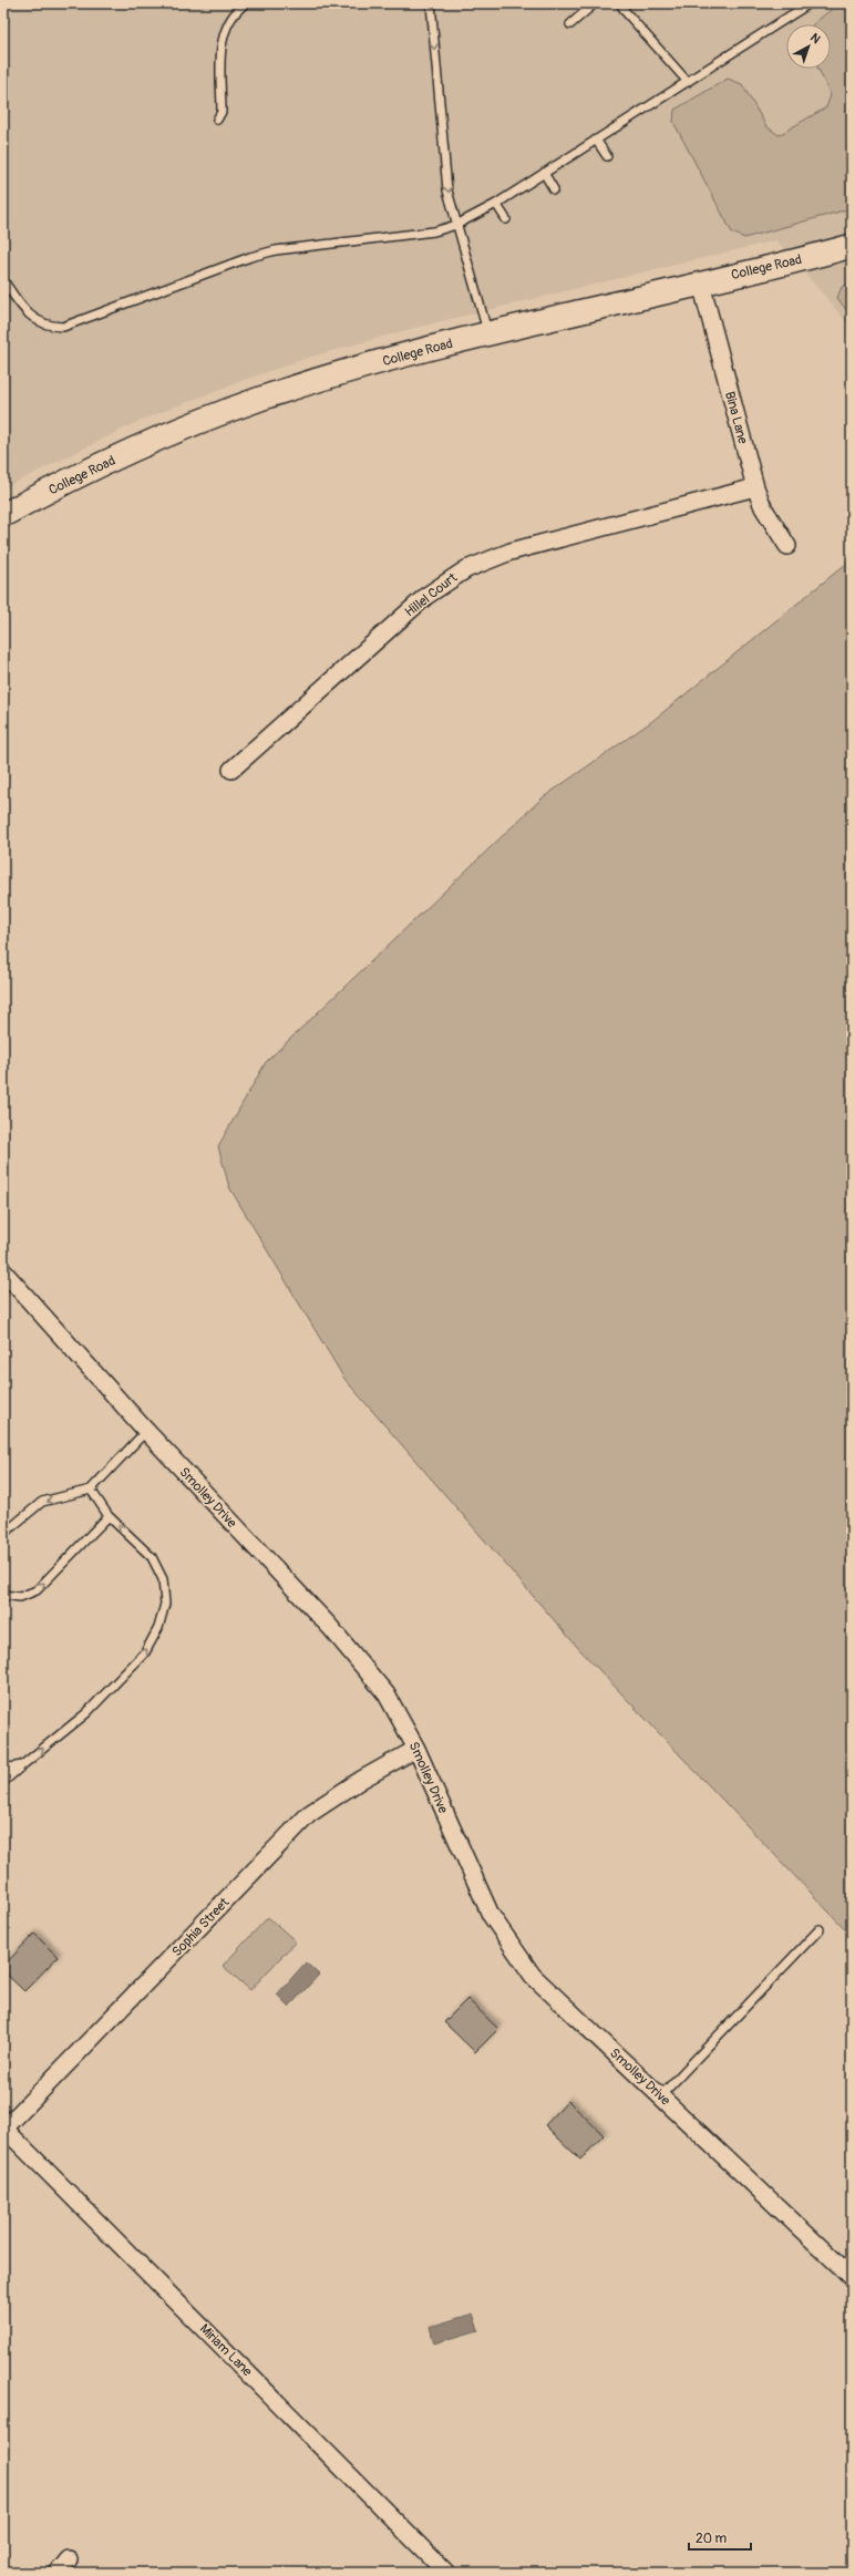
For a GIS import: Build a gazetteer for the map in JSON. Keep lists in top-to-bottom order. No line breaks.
{"streets":{"street":["College Road","Bina Lane","Hillel Court","Smolley Drive","Sophia Street","Miriam Lane"]},"crossings":[["College Road","Bina Lane"],["Bina Lane","Hillel Court"],["Smolley Drive","Sophia Street"],["Sophia Street","Miriam Lane"]],"scale_bar":"20 m","north":"top right"}
